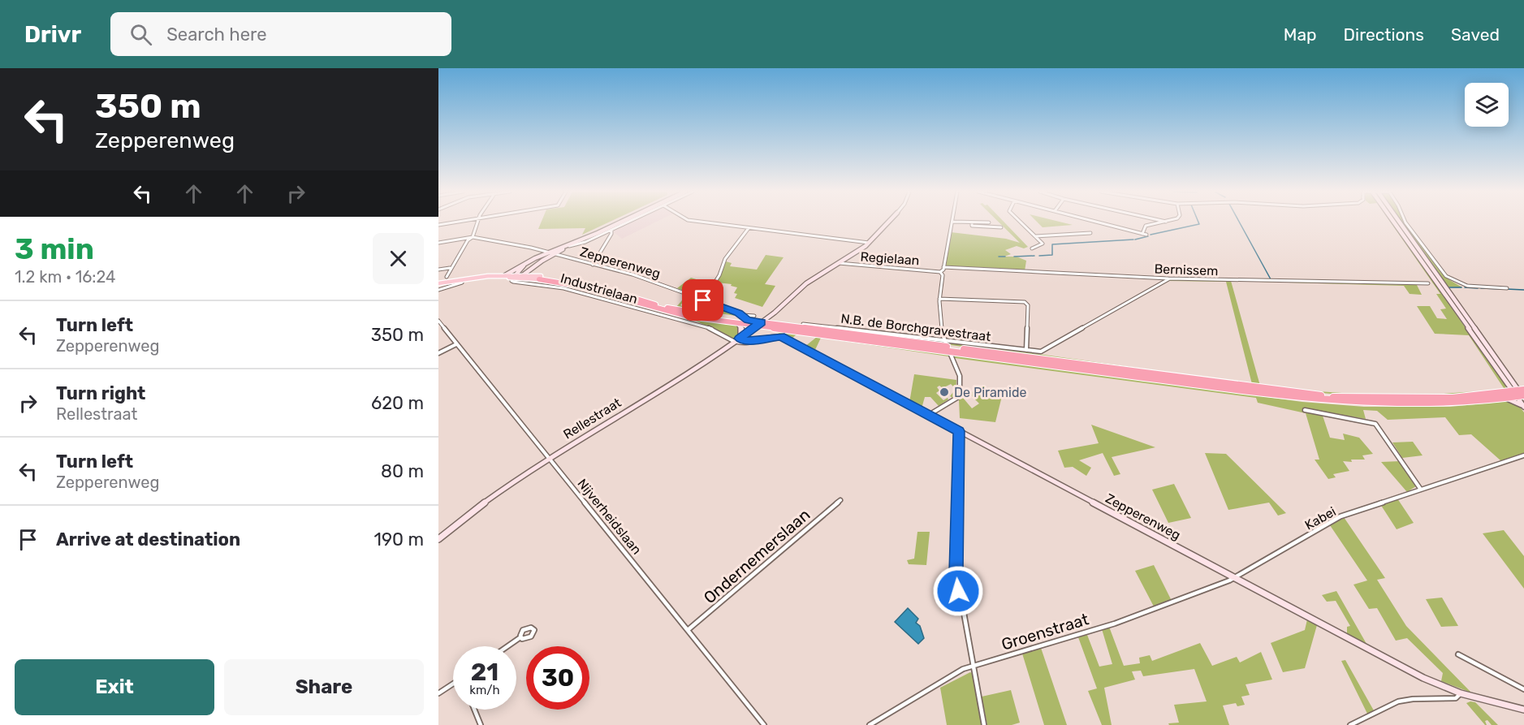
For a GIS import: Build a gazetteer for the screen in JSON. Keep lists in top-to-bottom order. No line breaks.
{"streets":{"street":["Regielaan","Zepperenweg","Bernissem","Industrielaan","N.B. de Borchgravestraat","Rellestraat","Nijverheidslaan","Kabei","Ondernemerslaan","Groenstraat"]},"crossings":[["Regielaan","Rellestraat"],["Zepperenweg","Industrielaan"],["Zepperenweg","Rellestraat"],["Zepperenweg","Kabei"],["Zepperenweg","Groenstraat"],["Bernissem","N.B. de Borchgravestraat"],["Industrielaan","Rellestraat"],["Rellestraat","Nijverheidslaan"],["Nijverheidslaan","Ondernemerslaan"],["Kabei","Groenstraat"]],"places":["De Piramide"],"page":{"header":"Drivr","search":"Search here","nav":["Map","Directions","Saved"],"turn":["350 m","Zepperenweg"],"heading":["3 min","1.2 km · 16:24"],"list":[{"name":"Turn left","note":"Zepperenweg","value":"350 m"},{"name":"Turn right","note":"Rellestraat","value":"620 m"},{"name":"Turn left","note":"Zepperenweg","value":"80 m"},{"name":"Arrive at destination","value":"190 m"}],"speed":"21 km/h","limit":"30","buttons":["Exit","Share"]}}
